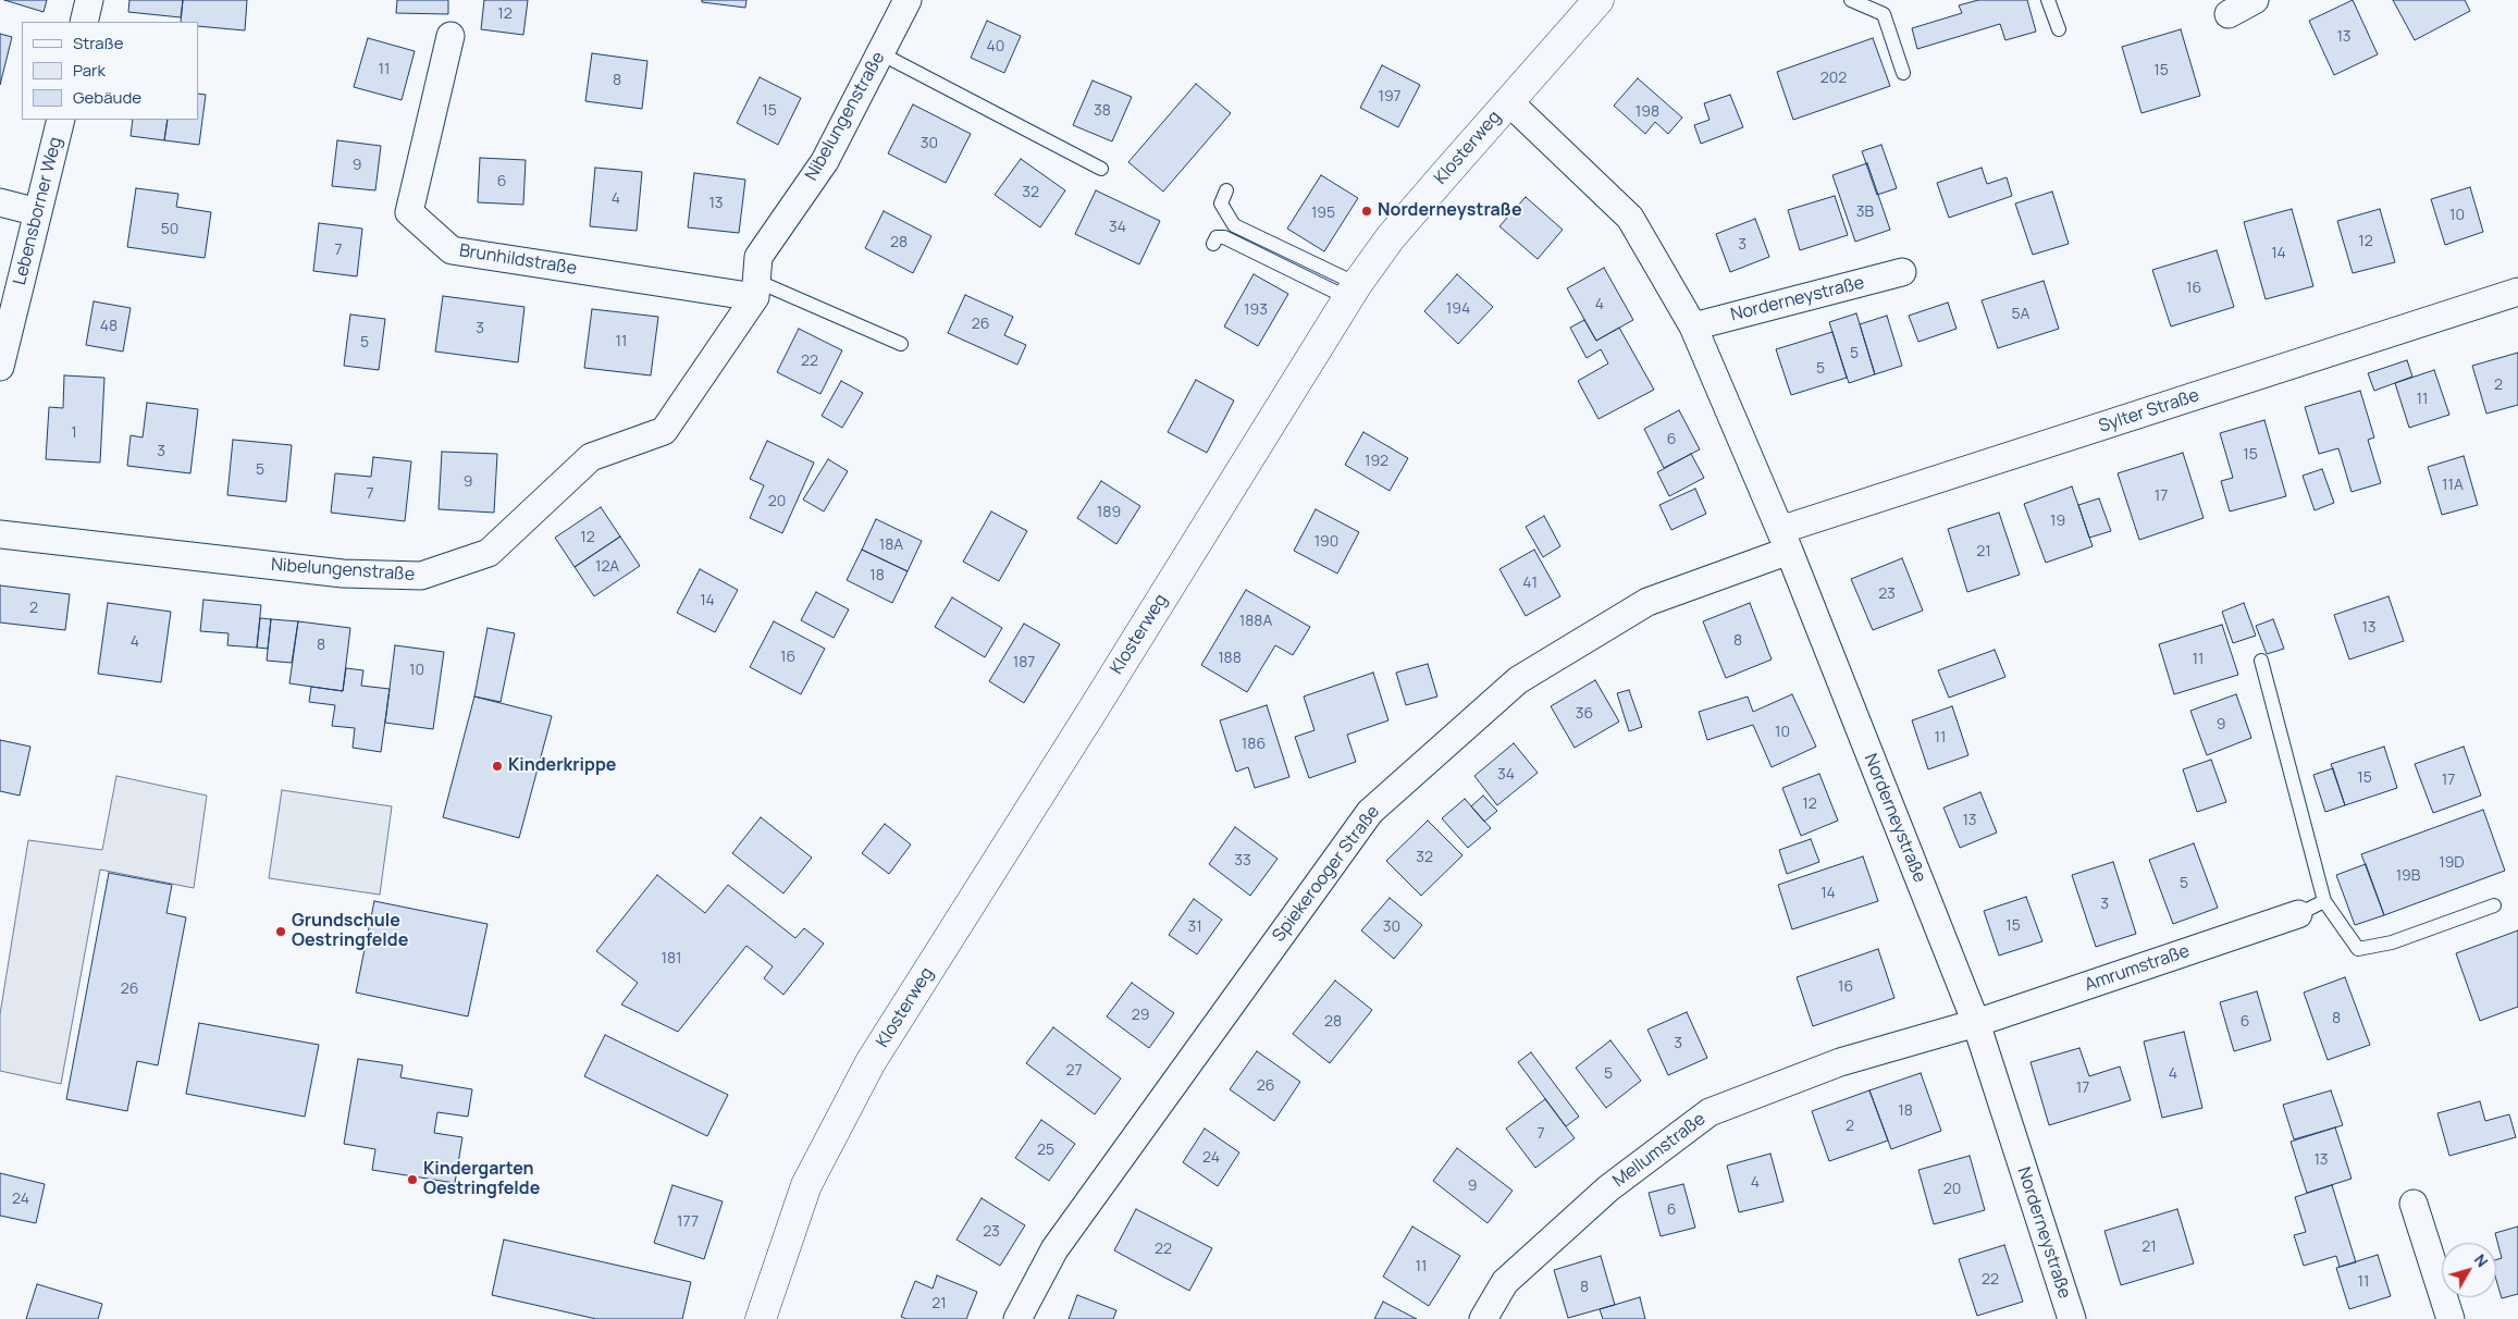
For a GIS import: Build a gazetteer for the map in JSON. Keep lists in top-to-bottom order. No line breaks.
{"streets":{"street":["Nibelungenstraße","Klosterweg","Lebensborner Weg","Brunhildstraße","Norderneystraße","Sylter Straße","Spiekerooger Straße","Amrumstraße","Mellumstraße"]},"crossings":[["Nibelungenstraße","Brunhildstraße"],["Klosterweg","Norderneystraße"],["Norderneystraße","Sylter Straße"],["Norderneystraße","Spiekerooger Straße"],["Norderneystraße","Amrumstraße"],["Norderneystraße","Mellumstraße"],["Sylter Straße","Spiekerooger Straße"],["Amrumstraße","Mellumstraße"]],"places":["Norderneystraße","Kinderkrippe","Grundschule Oestringfelde","Kindergarten Oestringfelde"],"house_numbers":["12","13","40","11","15","202","8","197","15","38","198","30","9","6","32","4","13","3B","195","10","34","50","12","28","3","7","14","16","4","194","193","5A","26","48","3","11","5","5","22","5","2","11","1","6","3","15","192","5","9","11A","7","17","20","189","19","12","190","18A","21","12A","18","41","23","14","2","188A","13","8","4","8","16","188","11","187","10","36","9","10","11","186","34","15","17","12","13","32","33","19D","19B","5","14","3","15","31","30","181","16","26","29","8","28","6","3","27","5","4","26","17","18","2","7","25","24","13","4","9","20","24","6","177","23","21","22","11","22","11","8","21"],"legend":["Straße","Park","Gebäude"],"north":"top right"}
